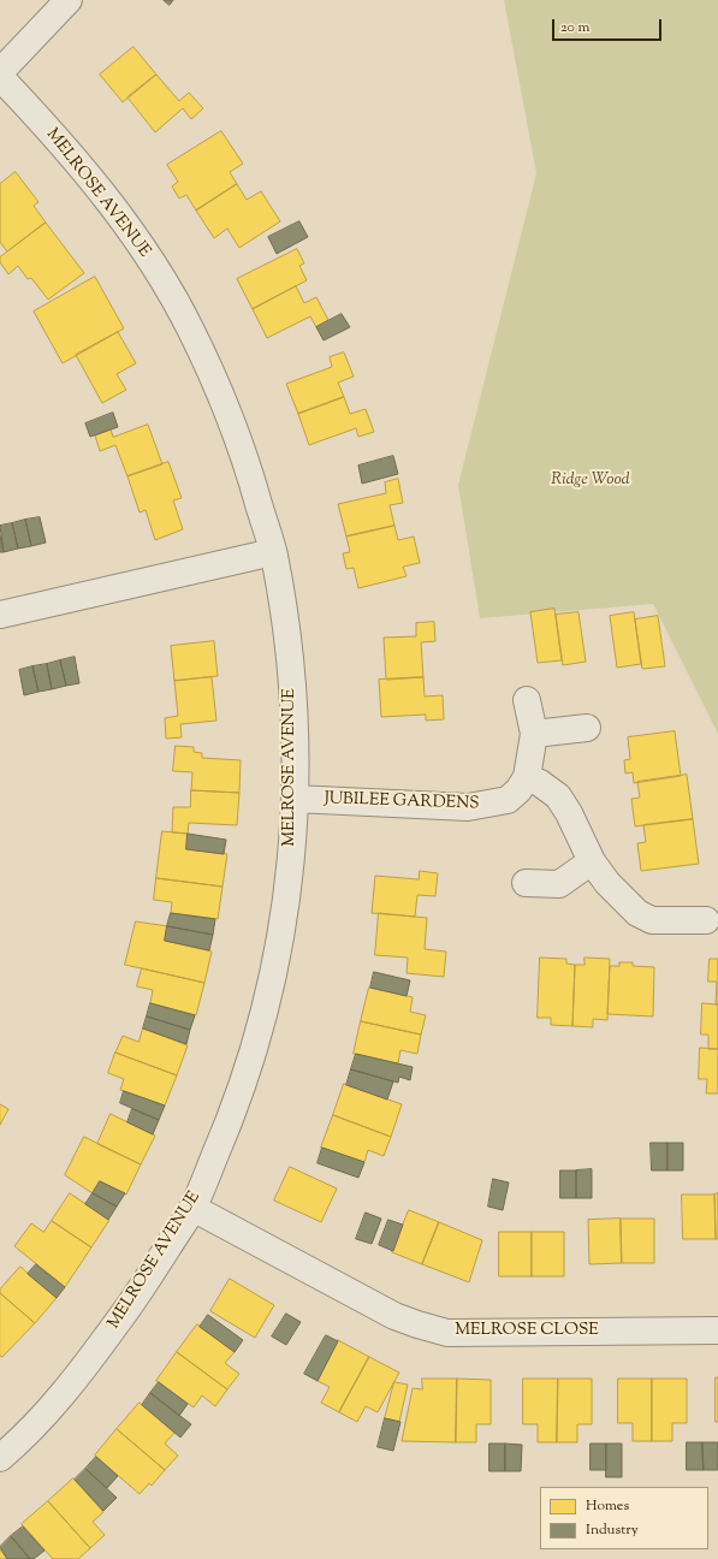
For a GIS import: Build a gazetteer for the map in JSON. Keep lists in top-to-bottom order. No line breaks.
{"streets":{"street":["MELROSE AVENUE","JUBILEE GARDENS","MELROSE CLOSE"]},"crossings":[["MELROSE AVENUE","JUBILEE GARDENS"],["MELROSE AVENUE","MELROSE CLOSE"]],"parks":["Ridge Wood"],"legend":["Homes","Industry"],"scale_bar":"20 m"}
